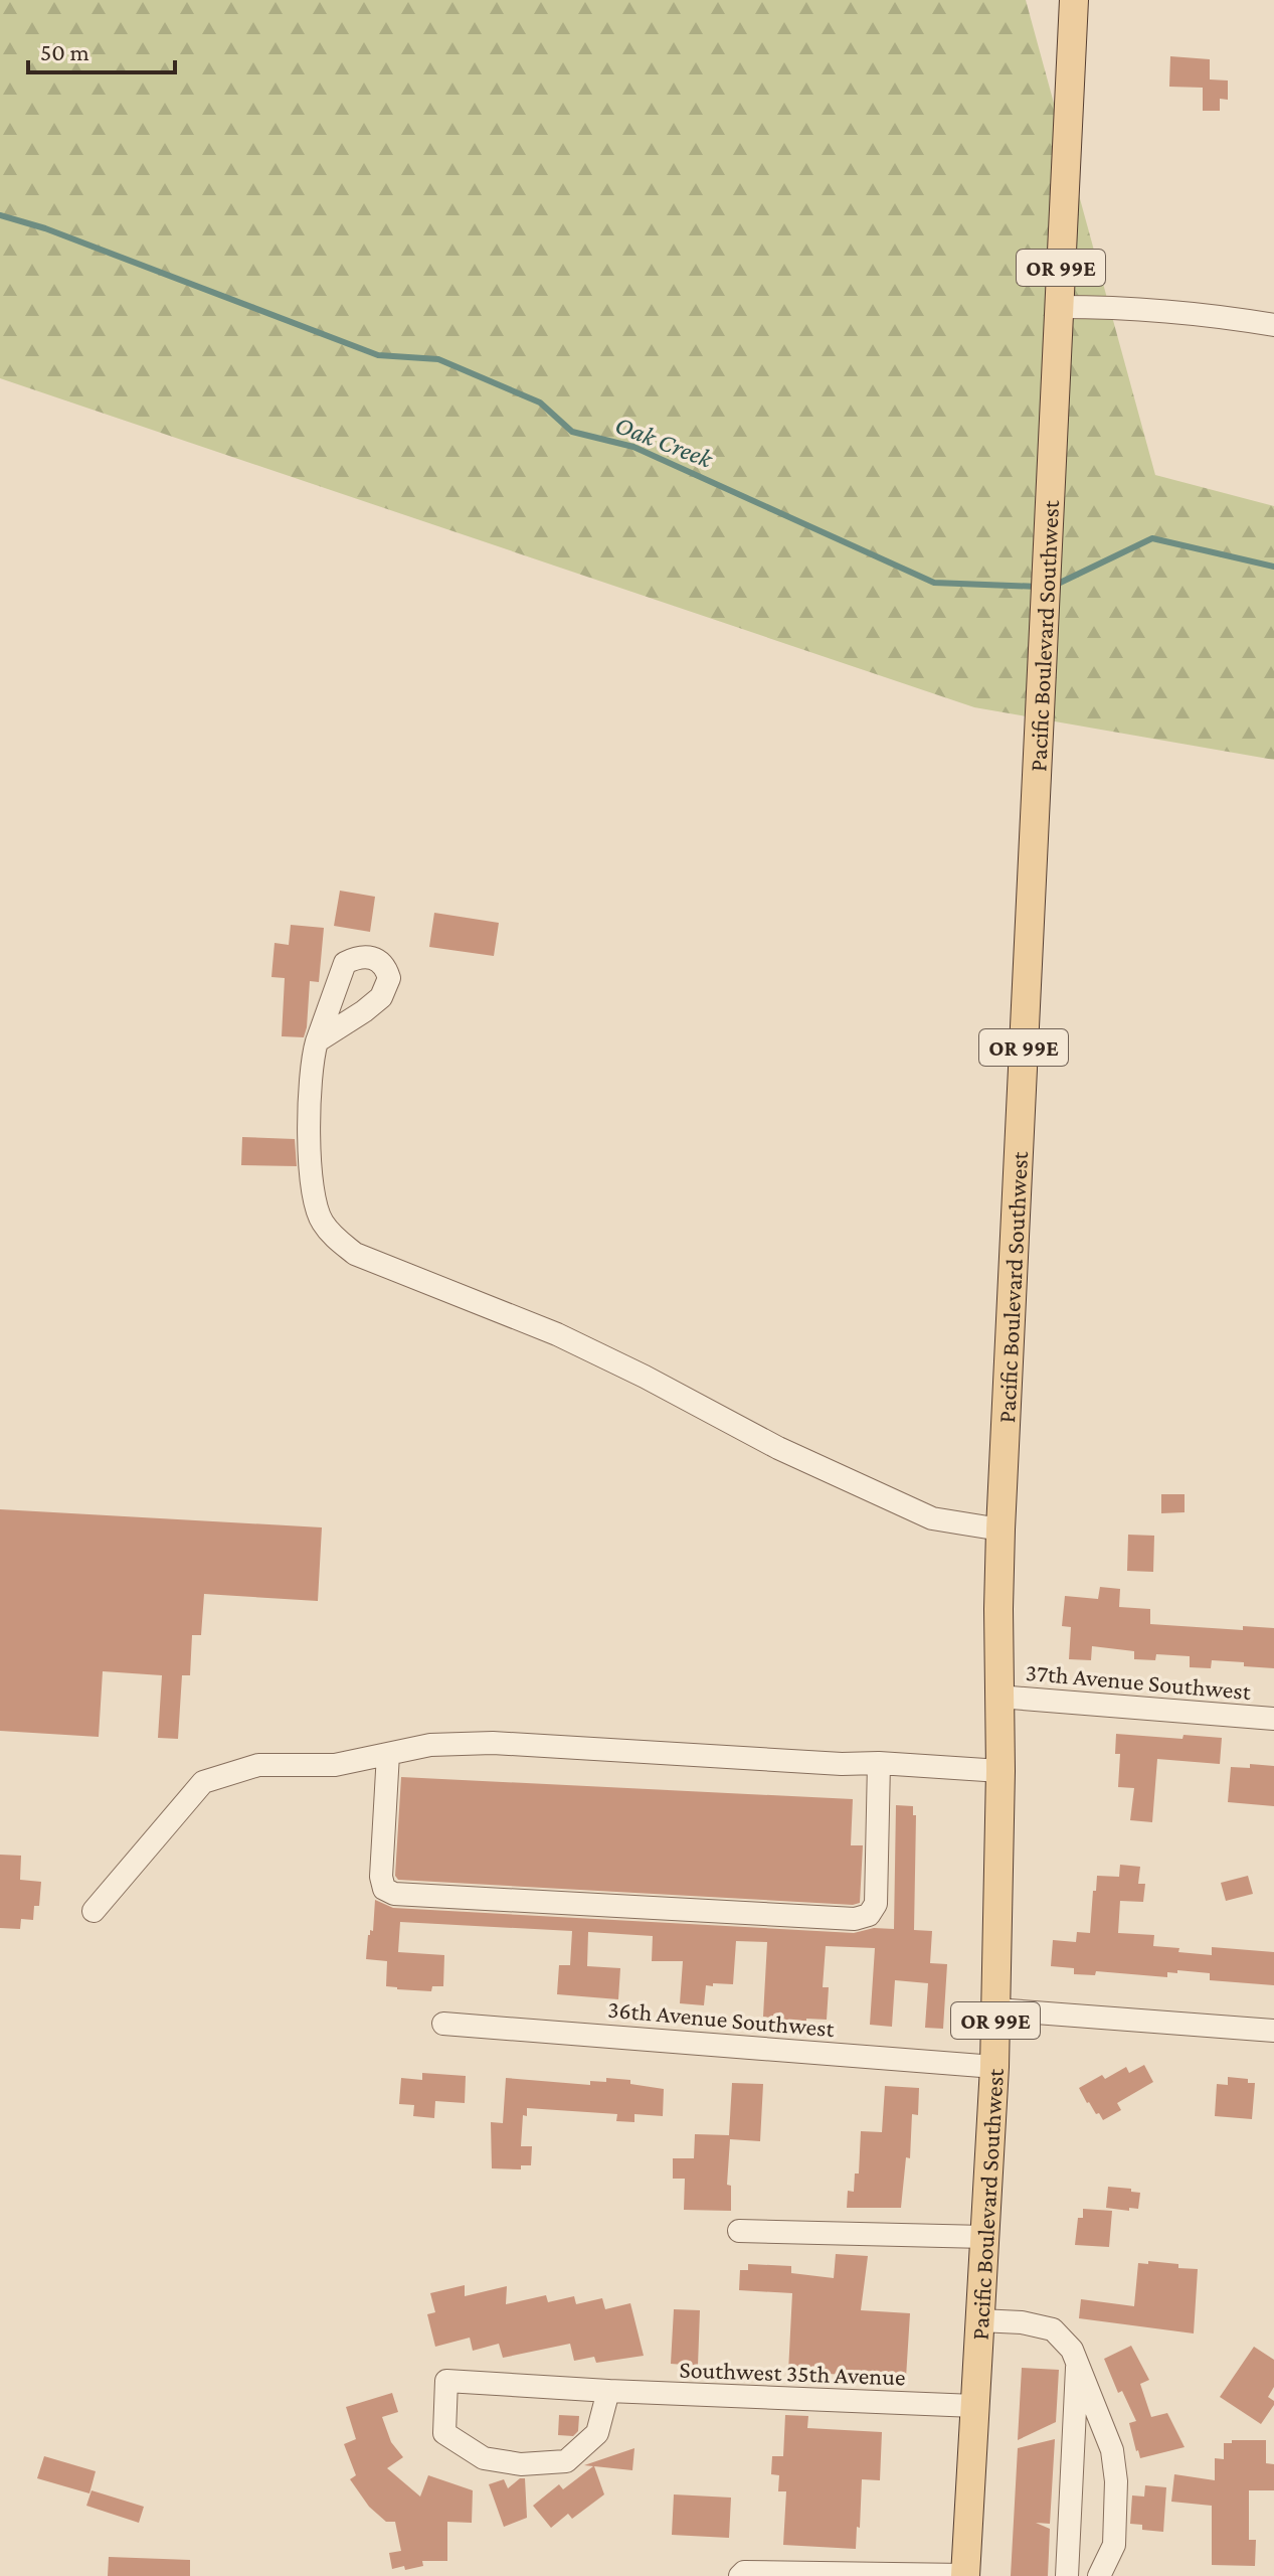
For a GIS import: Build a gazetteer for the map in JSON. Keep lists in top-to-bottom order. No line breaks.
{"streets":{"main road":["OR 99E","Pacific Boulevard Southwest"],"street":["37th Avenue Southwest","36th Avenue Southwest","Southwest 35th Avenue"]},"crossings":[["Pacific Boulevard Southwest","37th Avenue Southwest"],["Pacific Boulevard Southwest","36th Avenue Southwest"],["Pacific Boulevard Southwest","Southwest 35th Avenue"]],"water":["Oak Creek"],"scale_bar":"50 m"}
